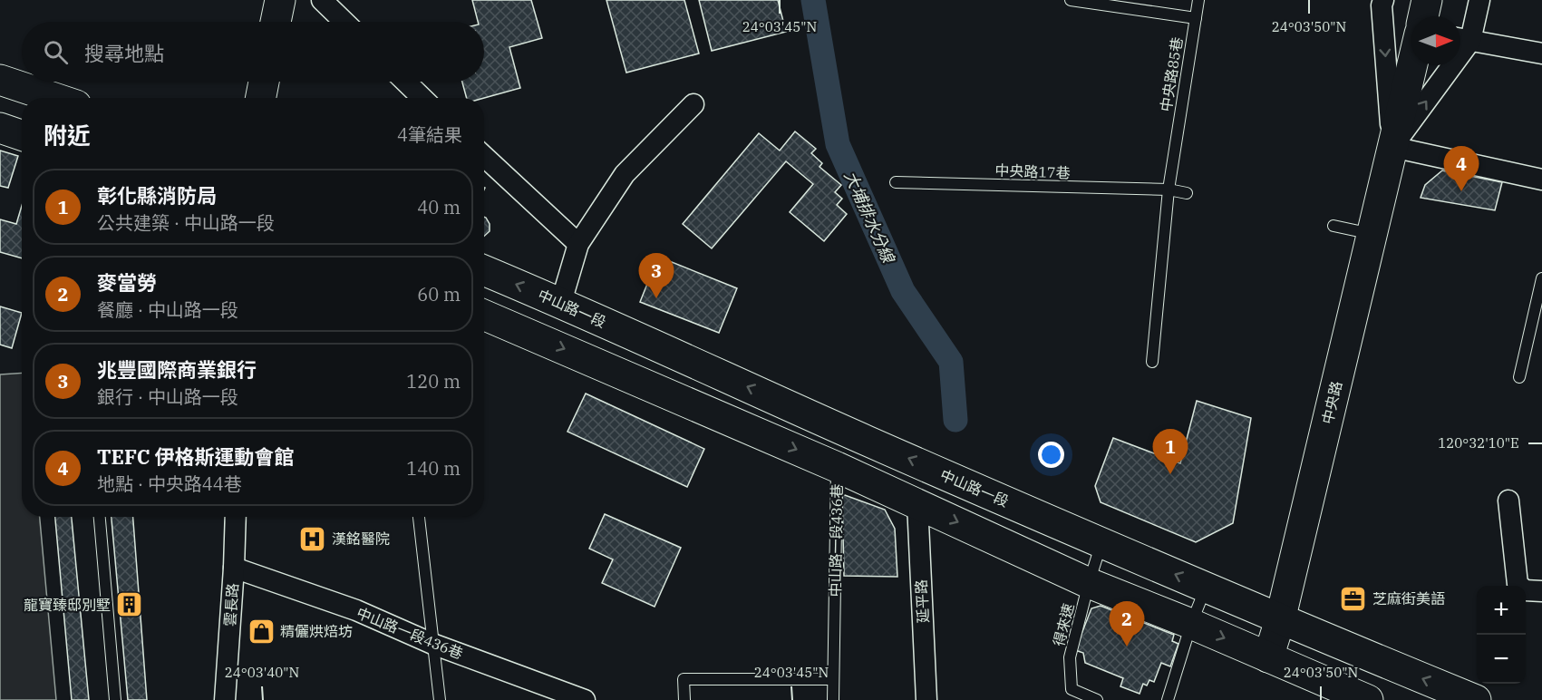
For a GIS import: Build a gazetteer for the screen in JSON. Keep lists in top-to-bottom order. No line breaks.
{"streets":{"main road":["中山路一段","中央路"],"street":["中山路一段436巷","延平路","雲長路"],"lane":["中央路85巷","中央路17巷","得來速"]},"crossings":[["中央路85巷","中央路17巷"],["中山路一段","中央路"],["中山路一段","得來速"],["中山路一段436巷","雲長路"]],"water":["大埔排水分線"],"places":{"hospital":["漢銘醫院"],"office":["芝麻街美語"],"building":["龍寶臻邸別墅"],"shop":["精儷烘焙坊"]},"north":"right","page":{"search":"搜尋地點","heading":["附近","4筆結果"],"pins":["4","3","1","2"],"list":[{"mark":"1","name":"彰化縣消防局","note":"公共建築 · 中山路一段","value":"40 m"},{"mark":"2","name":"麥當勞","note":"餐廳 · 中山路一段","value":"60 m"},{"mark":"3","name":"兆豐國際商業銀行","note":"銀行 · 中山路一段","value":"120 m"},{"mark":"4","name":"TEFC 伊格斯運動會館","note":"地點 · 中央路44巷","value":"140 m"}],"map_buttons":["+","−"]},"coordinates":["24°03'45\"N","24°03'50\"N","120°32'10\"E","24°03'40\"N"]}
